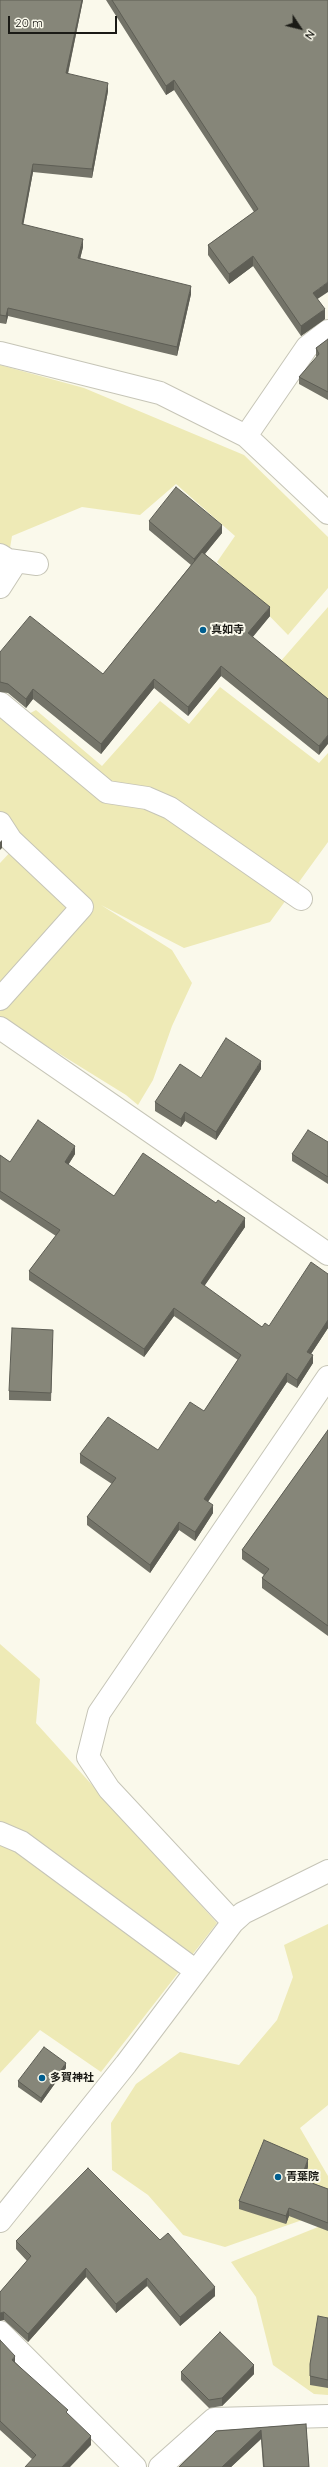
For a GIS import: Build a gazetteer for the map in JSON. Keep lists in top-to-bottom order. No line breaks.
{"places":["真如寺","多賀神社","青葉院"],"scale_bar":"20 m","north":"bottom right"}
